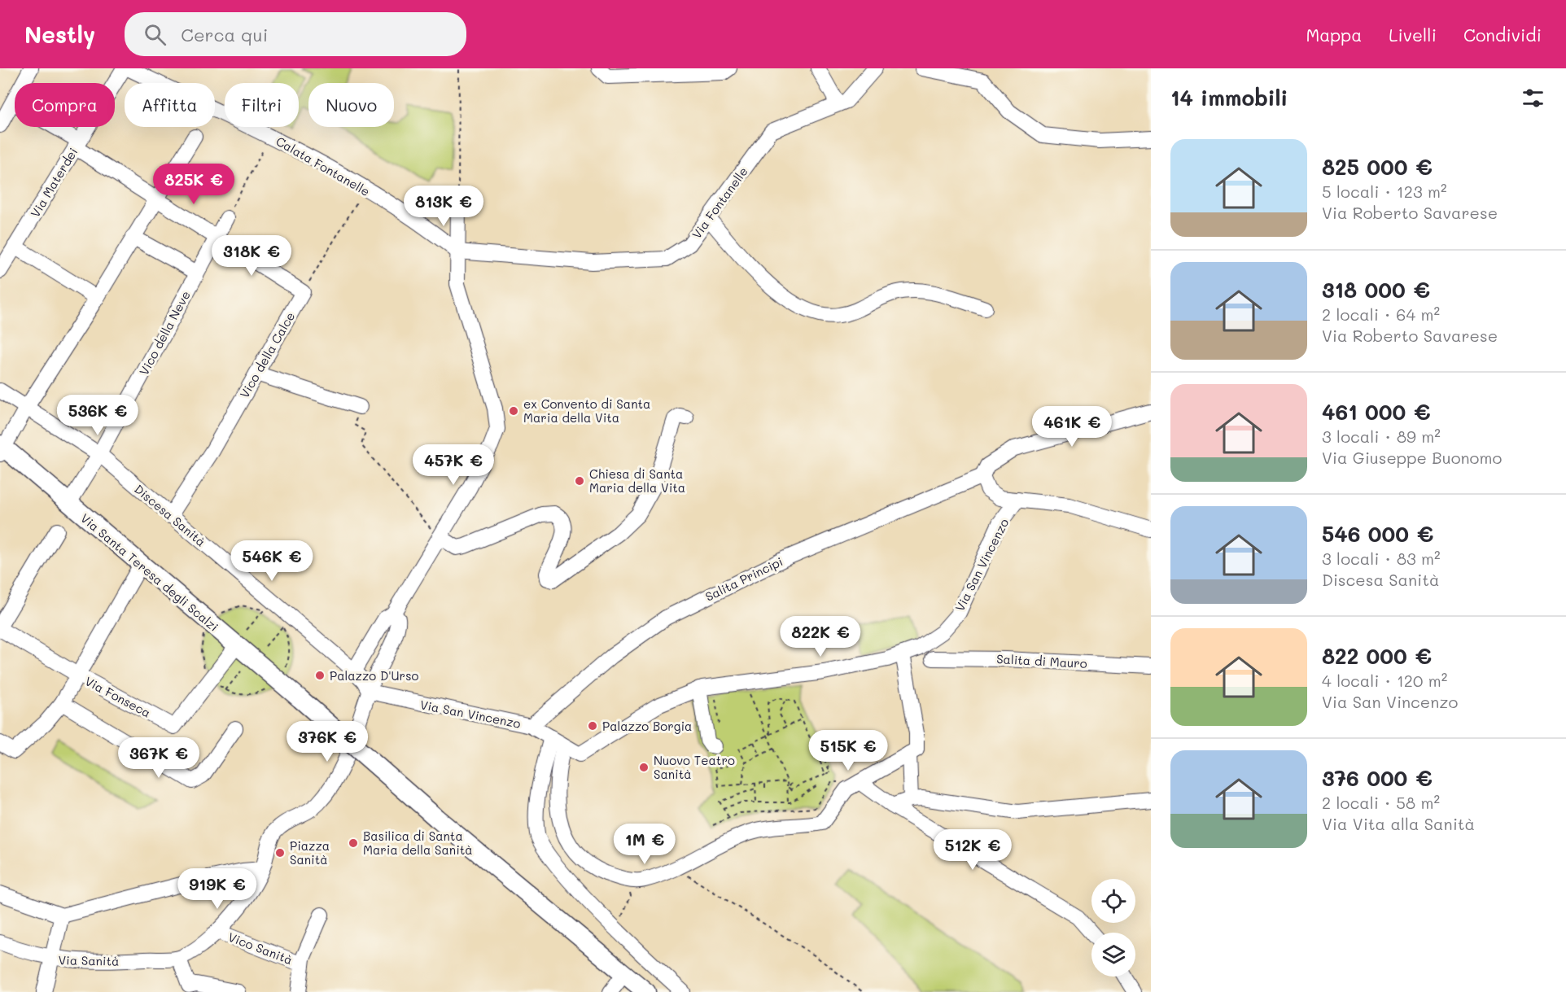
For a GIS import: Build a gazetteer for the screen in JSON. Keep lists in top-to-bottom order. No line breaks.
{"streets":{"main road":["Via Santa Teresa degli Scalzi"],"street":["Calata Fontanelle","Via Materdei","Via Fontanelle","Vico della Neve","Vico della Calce","Discesa Sanità","Via San Vincenzo","Salita Principi","Salita di Mauro","Via Fonseca","Vico Sanità","Via Sanità"]},"crossings":[["Calata Fontanelle","Via Fontanelle"],["Vico della Neve","Discesa Sanità"],["Vico della Neve","Via Santa Teresa degli Scalzi"],["Vico della Calce","Discesa Sanità"],["Discesa Sanità","Via San Vincenzo"],["Via San Vincenzo","Salita Principi"],["Via Santa Teresa degli Scalzi","Via Fonseca"],["Vico Sanità","Via Sanità"]],"places":["ex Convento di Santa Maria della Vita","Chiesa di Santa Maria della Vita","Palazzo D'Urso","Palazzo Borgia","Nuovo Teatro Sanità","Basilica di Santa Maria della Sanità","Piazza Sanità"],"page":{"header":"Nestly","search":"Cerca qui","nav":["Mappa","Livelli","Condividi"],"heading":"14 immobili","chip":["Compra","Affitta","Filtri","Nuovo"],"list":[{"name":"825 000 €","note":"5 locali · 123 m² · Via Roberto Savarese"},{"name":"318 000 €","note":"2 locali · 64 m² · Via Roberto Savarese"},{"name":"461 000 €","note":"3 locali · 89 m² · Via Giuseppe Buonomo"},{"name":"546 000 €","note":"3 locali · 83 m² · Discesa Sanità"},{"name":"822 000 €","note":"4 locali · 120 m² · Via San Vincenzo"},{"name":"376 000 €","note":"2 locali · 58 m² · Via Vita alla Sanità"}],"price":["825K €","813K €","318K €","536K €","461K €","457K €","546K €","822K €","376K €","515K €","367K €","1M €","512K €","919K €"]}}
